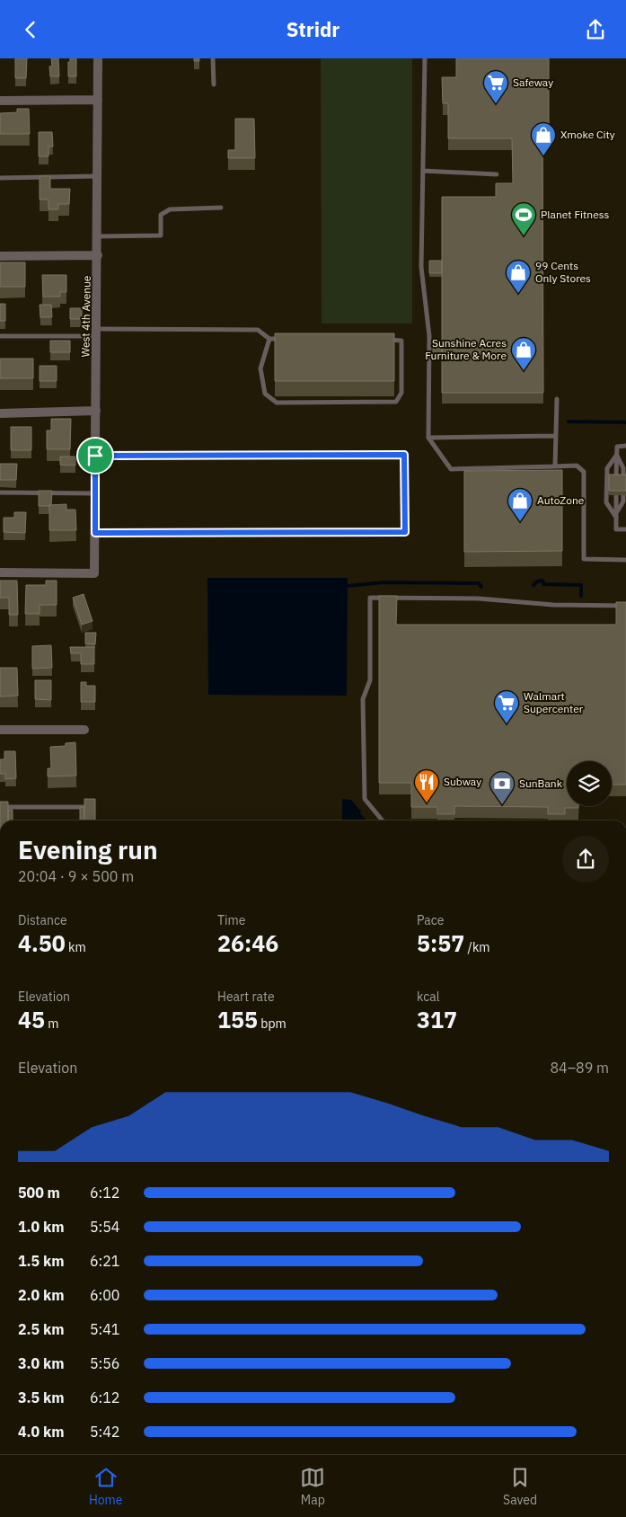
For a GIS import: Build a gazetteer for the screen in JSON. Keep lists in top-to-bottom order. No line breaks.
{"streets":{"street":["West 4th Avenue"]},"places":{"supermarket":["Safeway","Walmart Supercenter"],"shop":["Xmoke City","99 Cents Only Stores","Sunshine Acres Furniture & More","AutoZone"],"sports":["Planet Fitness"],"restaurant":["Subway"],"bank":["SunBank"]},"page":{"header":"Stridr","heading":["Evening run","20:04 · 9 × 500 m"],"stats":[["Distance","4.50 km"],["Time","26:46"],["Pace","5:57 /km"],["Elevation","45 m"],["Heart rate","155 bpm"],["kcal","317"]],"chart":["Elevation","84–89 m"],"list":[{"name":"500 m","note":"6:12"},{"name":"1.0 km","note":"5:54"},{"name":"1.5 km","note":"6:21"},{"name":"2.0 km","note":"6:00"},{"name":"2.5 km","note":"5:41"},{"name":"3.0 km","note":"5:56"},{"name":"3.5 km","note":"6:12"},{"name":"4.0 km","note":"5:42"}],"tabs":["Home","Map","Saved"]}}
